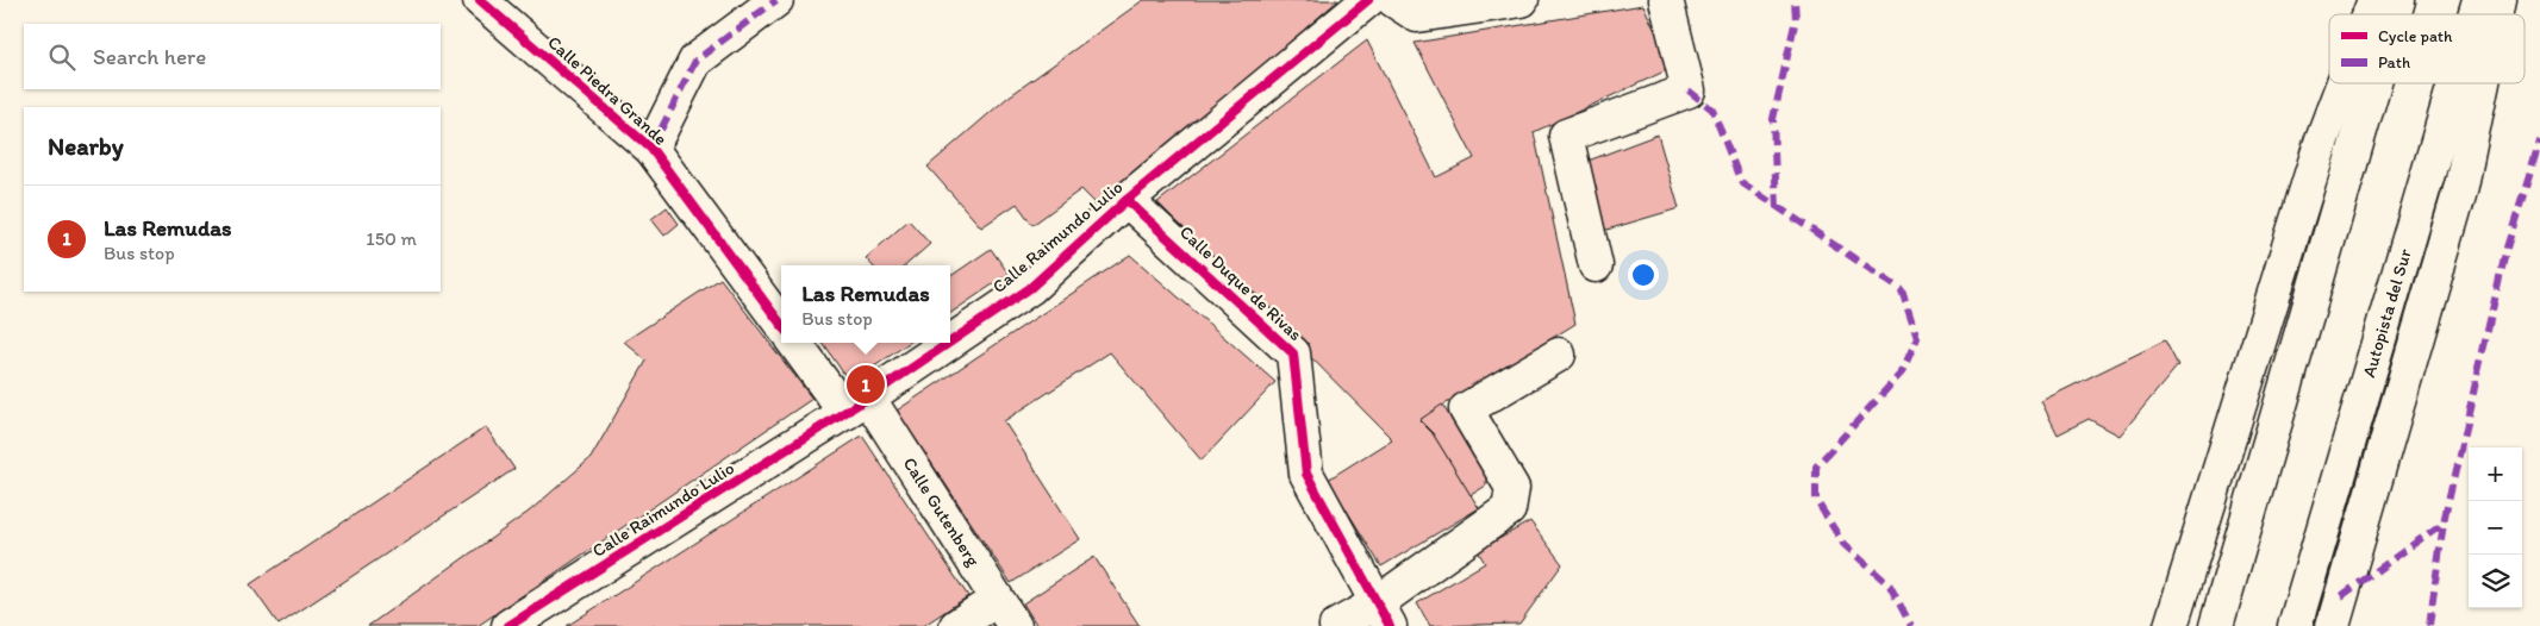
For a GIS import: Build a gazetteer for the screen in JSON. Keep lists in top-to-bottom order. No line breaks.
{"streets":{"main road":["Calle Piedra Grande","Calle Raimundo Lulio","Calle Duque de Rivas","Autopista del Sur","Calle Gutenberg"]},"crossings":[["Calle Raimundo Lulio","Calle Duque de Rivas"],["Calle Raimundo Lulio","Calle Gutenberg"]],"legend":["Cycle path","Path"],"page":{"search":"Search here","heading":"Nearby","list":[{"mark":"1","name":"Las Remudas","note":"Bus stop","value":"150 m"}],"popup":["Las Remudas","Bus stop"],"pins":"1","map_buttons":["+","−"]}}
